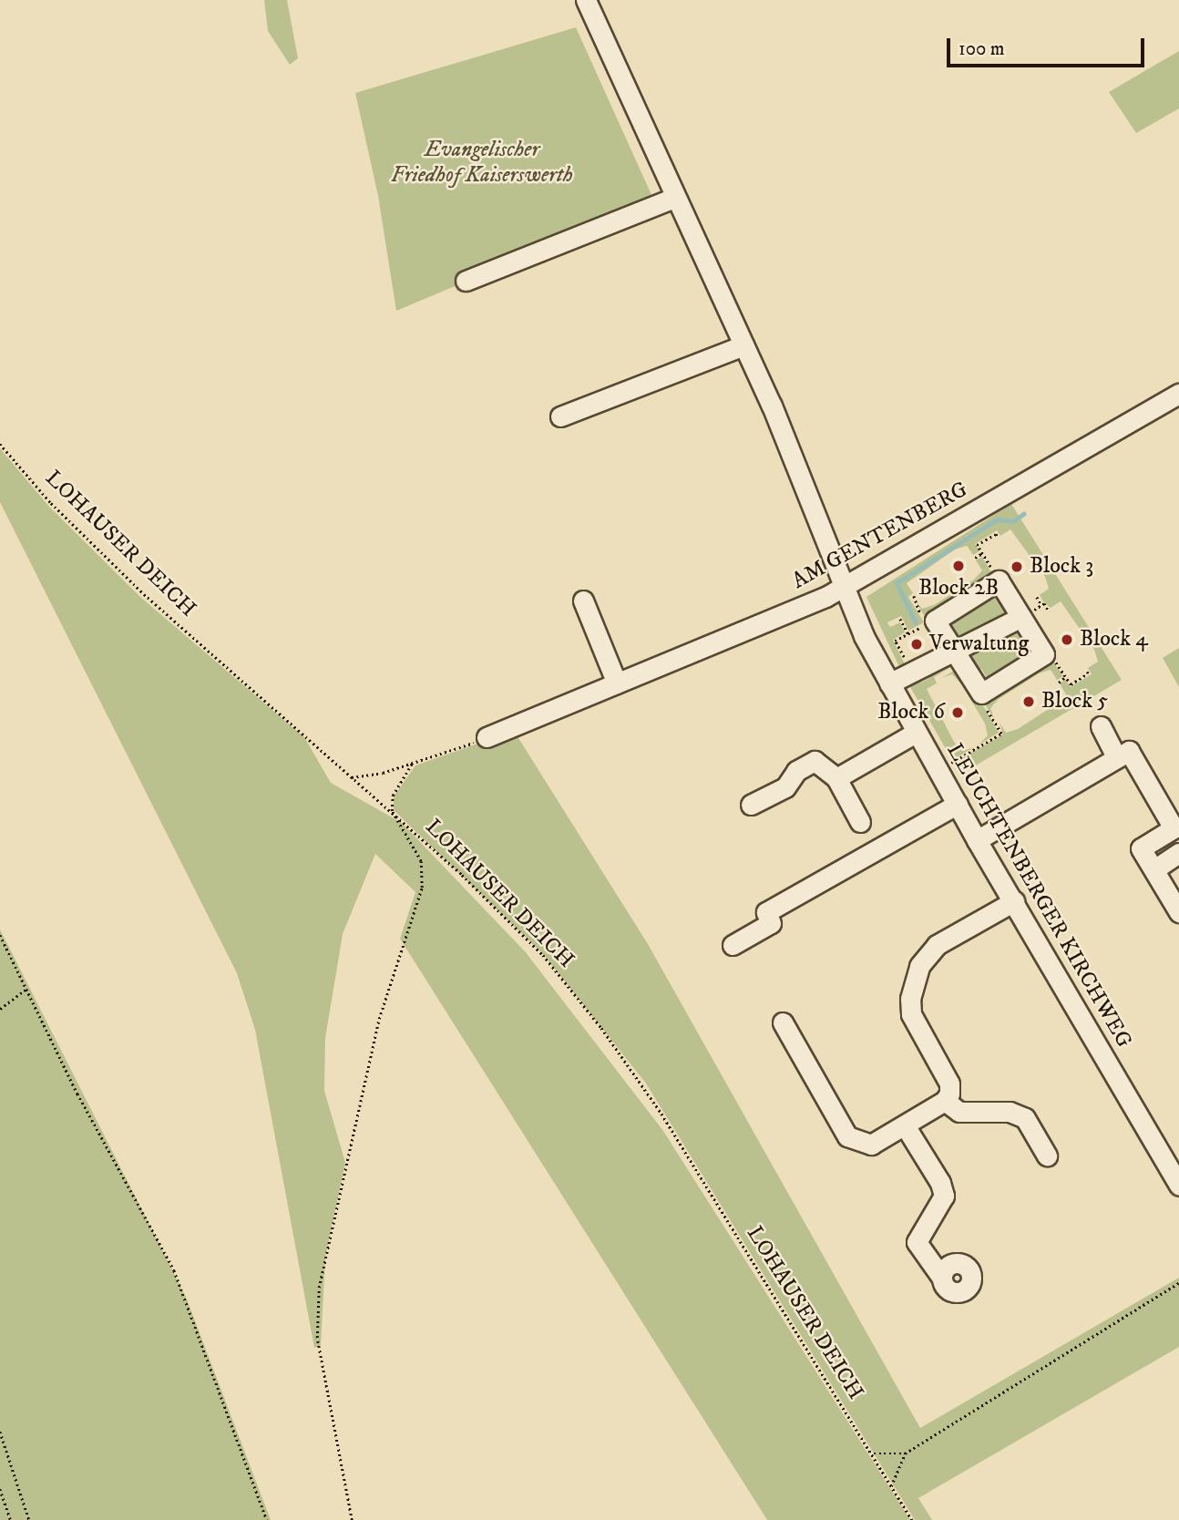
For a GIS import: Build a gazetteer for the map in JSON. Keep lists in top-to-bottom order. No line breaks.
{"streets":{"street":["AM GENTENBERG","LEUCHTENBERGER KIRCHWEG"],"path":["LOHAUSER DEICH"]},"crossings":[["AM GENTENBERG","LEUCHTENBERGER KIRCHWEG"]],"parks":["Evangelischer Friedhof Kaiserswerth"],"places":["Block 2B","Block 3","Block 4","Verwaltung","Block 5","Block 6"],"scale_bar":"100 m"}
